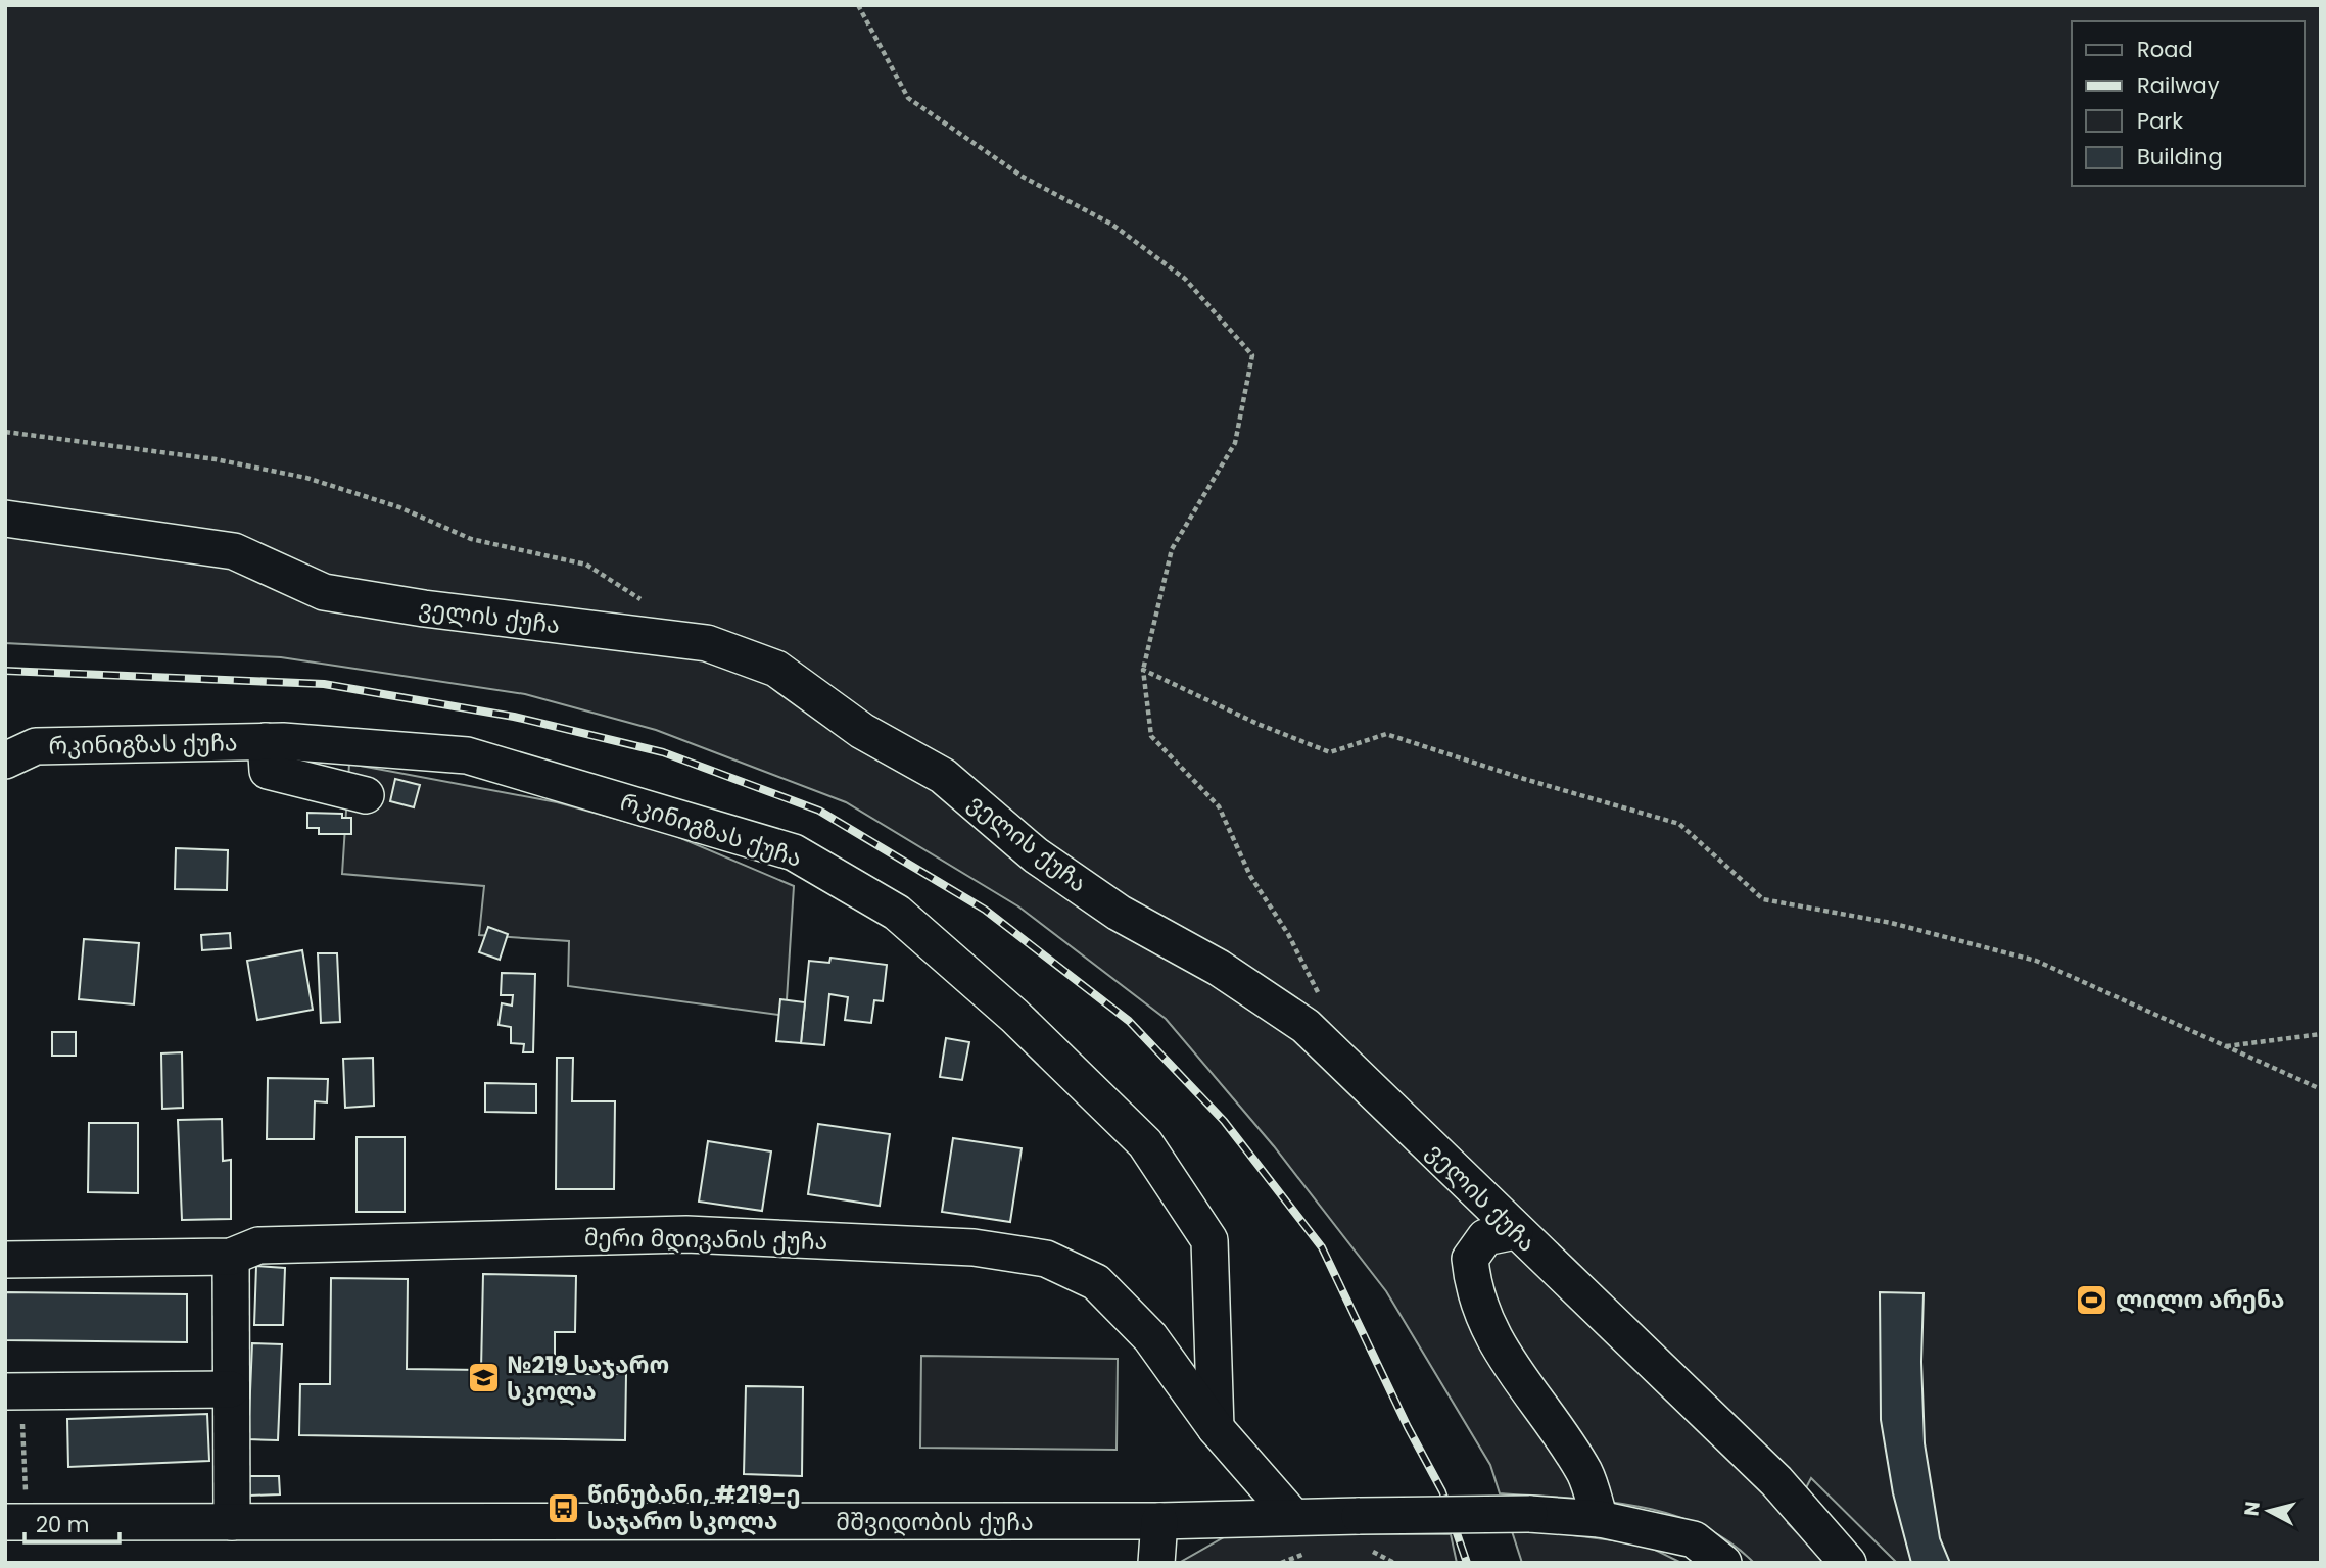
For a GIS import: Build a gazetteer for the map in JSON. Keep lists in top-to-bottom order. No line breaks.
{"streets":{"street":["ველის ქუჩა","რკინიგზას ქუჩა","მერი მდივანის ქუჩა","მშვიდობის ქუჩა"]},"crossings":[["რკინიგზას ქუჩა","მერი მდივანის ქუჩა"],["მერი მდივანის ქუჩა","მშვიდობის ქუჩა"]],"places":{"sports":["ლილო არენა"],"school or university":["№219 საჯარო სკოლა"],"bus stop":["წინუბანი, #219-ე საჯარო სკოლა"]},"legend":["Road","Railway","Park","Building"],"scale_bar":"20 m","north":"left"}
